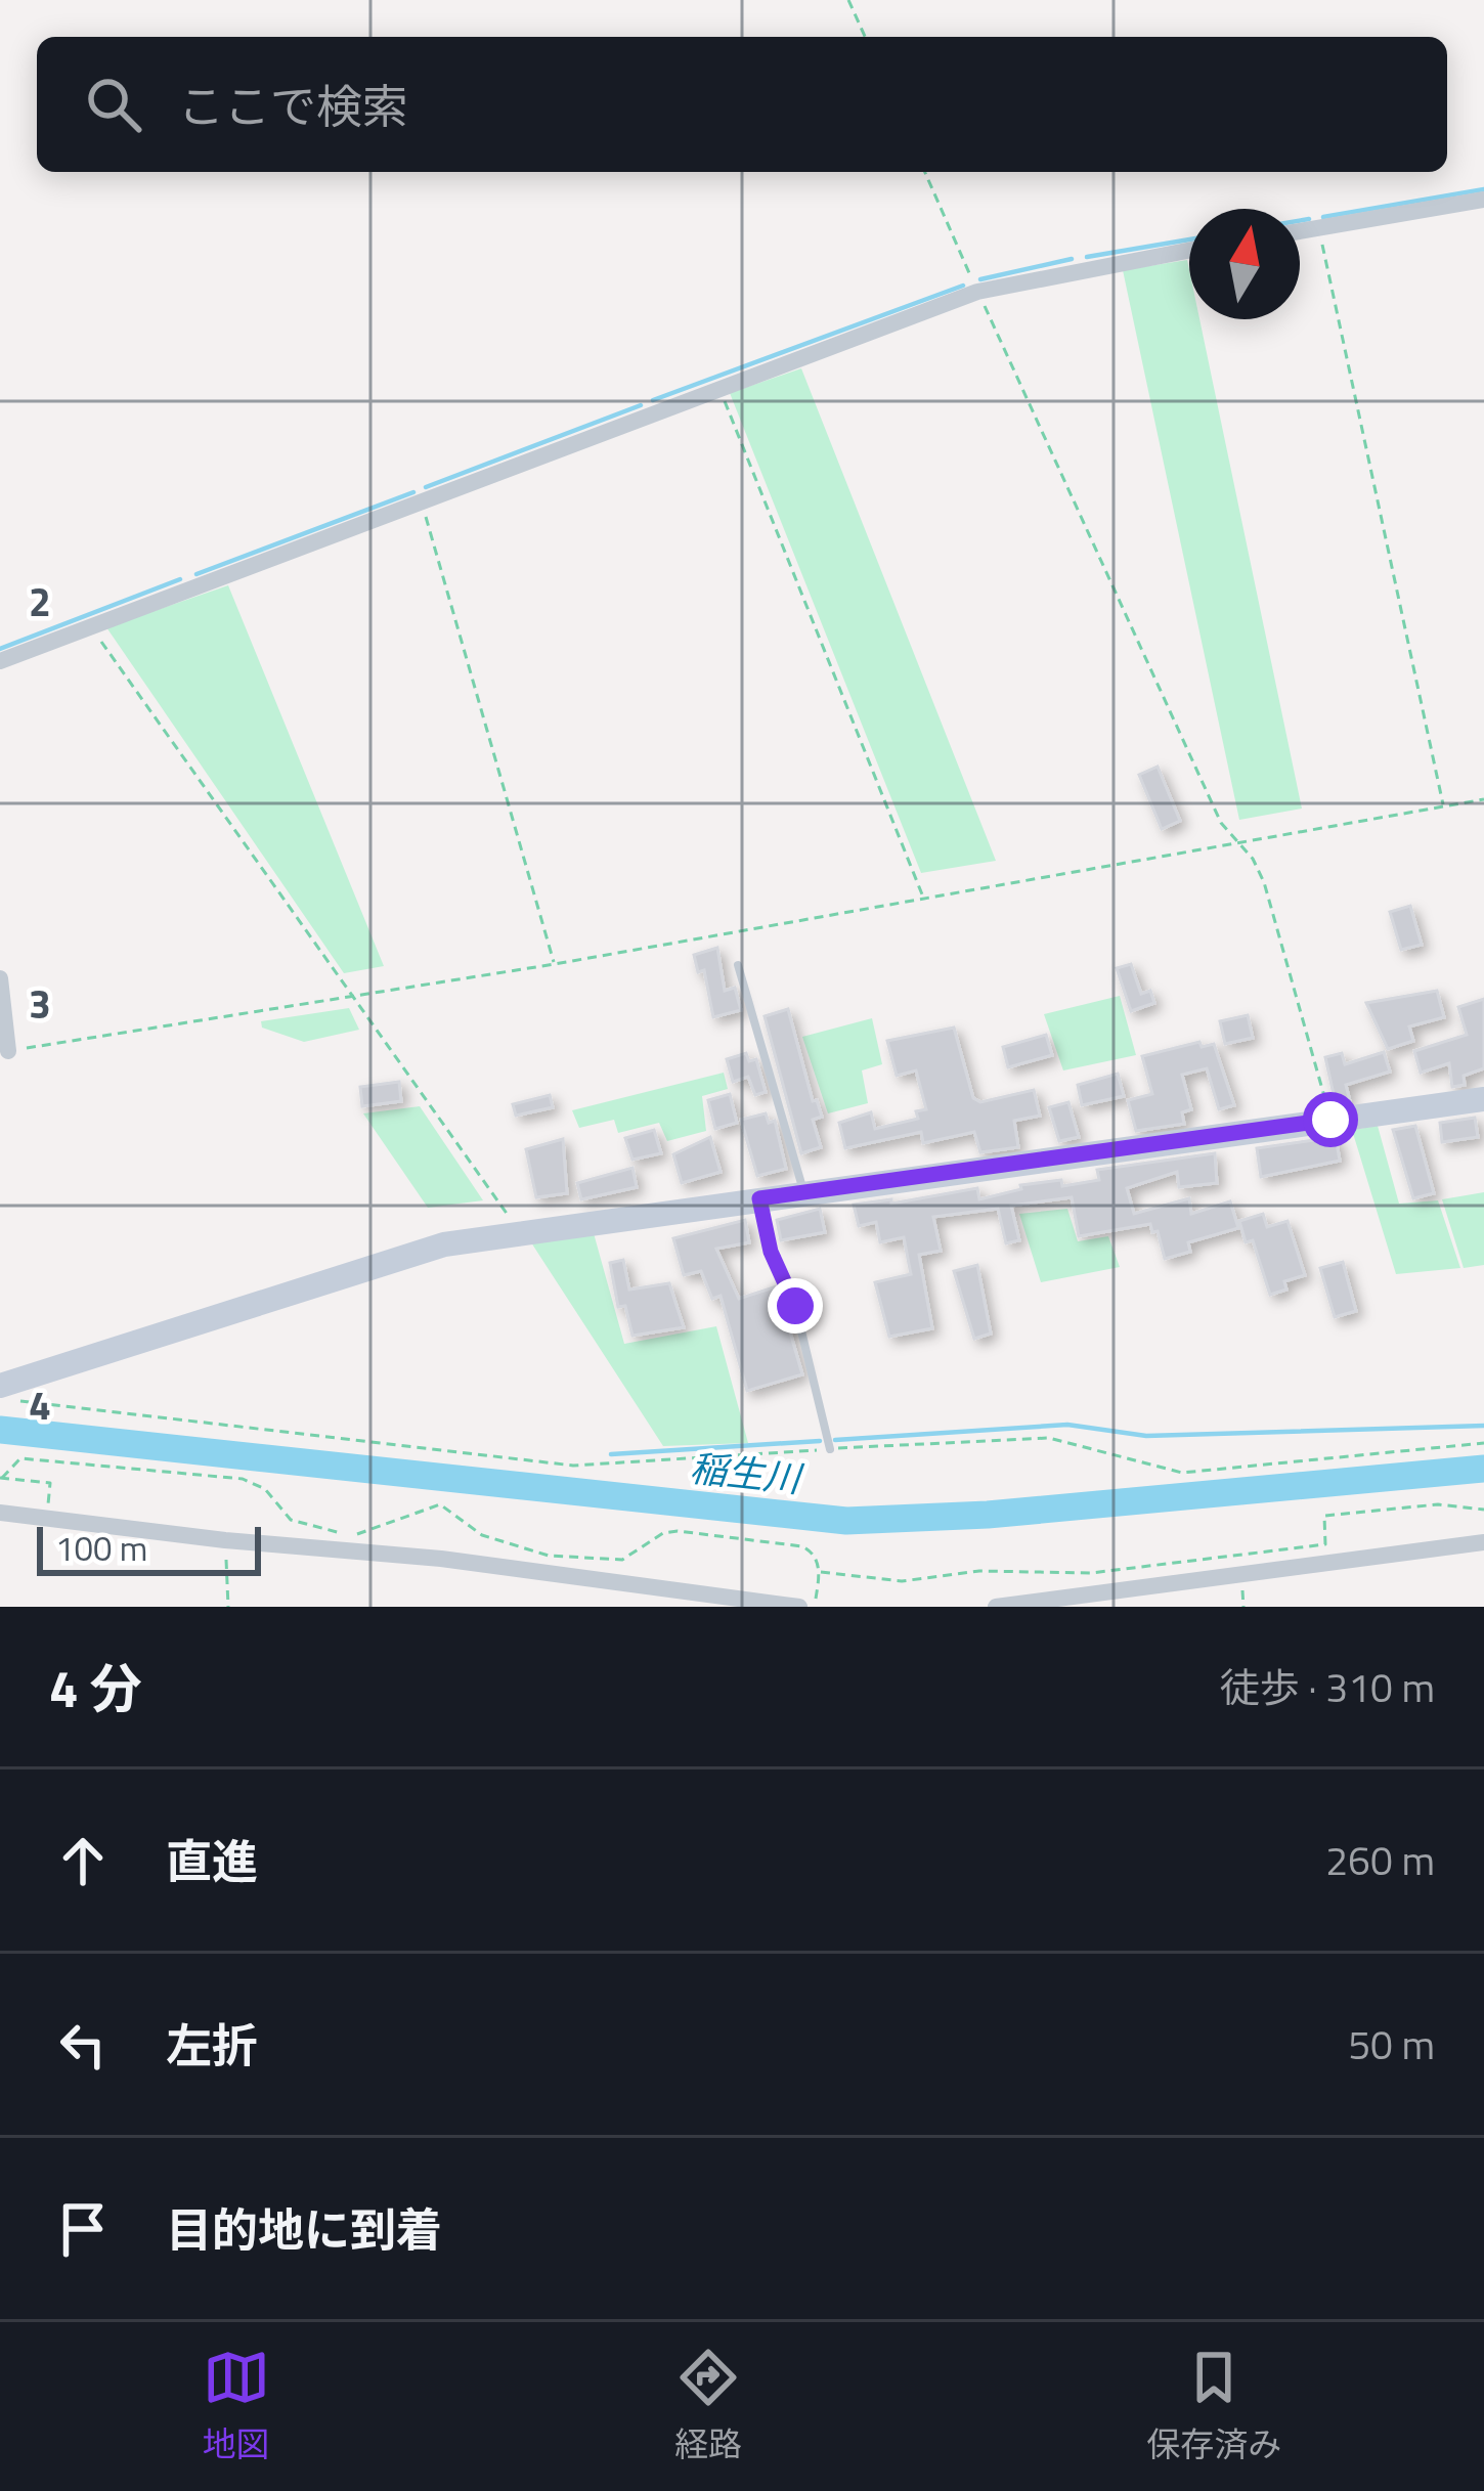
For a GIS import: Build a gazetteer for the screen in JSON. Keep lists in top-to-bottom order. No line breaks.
{"water":["稲生川"],"scale_bar":"100 m","north":"top","page":{"search":"ここで検索","scale":"100 m","heading":["4 分","徒歩 · 310 m"],"list":[["直進","260 m"],["左折","50 m"],"目的地に到着"],"nav":["地図","経路","保存済み"]},"grid":{"rows":["2","3","4"]}}
